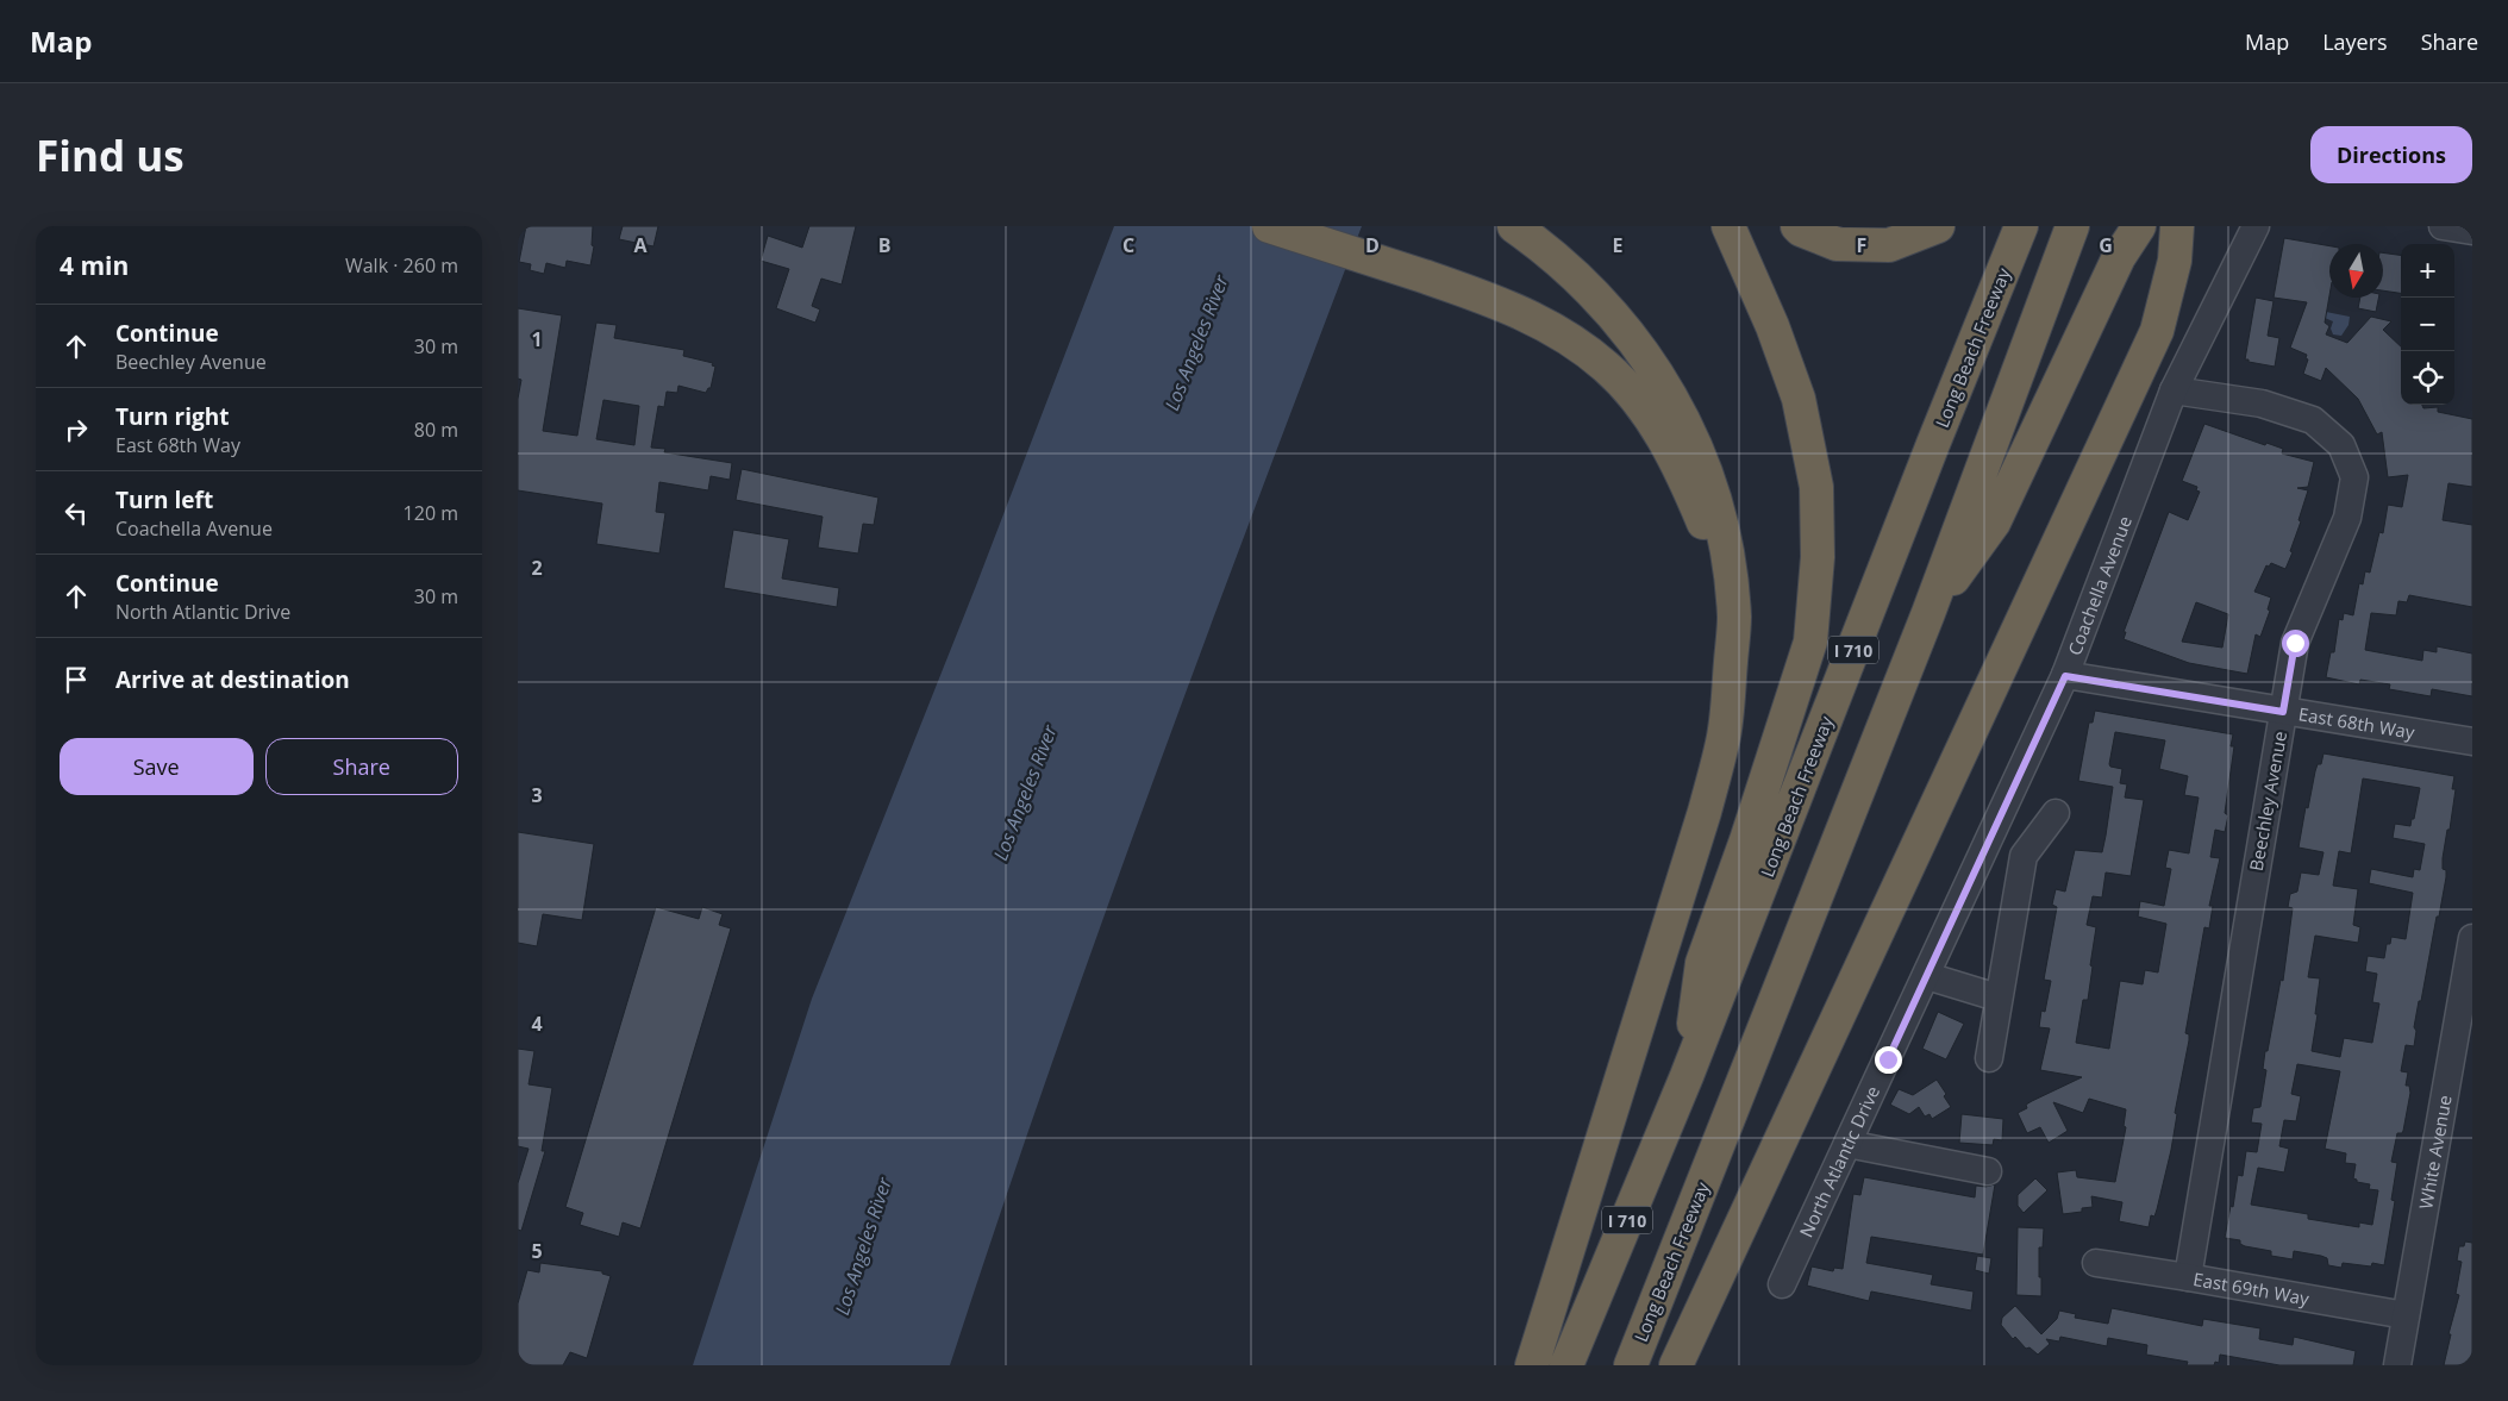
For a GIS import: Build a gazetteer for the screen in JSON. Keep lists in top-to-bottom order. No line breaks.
{"streets":{"highway":["Long Beach Freeway","I 710"],"street":["Coachella Avenue","East 68th Way","Beechley Avenue","White Avenue","North Atlantic Drive","East 69th Way"]},"crossings":[["Coachella Avenue","East 68th Way"],["Coachella Avenue","Beechley Avenue"],["Coachella Avenue","North Atlantic Drive"],["East 68th Way","Beechley Avenue"],["Beechley Avenue","East 69th Way"],["White Avenue","East 69th Way"]],"water":["Los Angeles River"],"north":"bottom","page":{"header":"Map","nav":["Map","Layers","Share"],"buttons":["Directions",["Save","Share"]],"title":"Find us","heading":["4 min","Walk · 260 m"],"map_buttons":["+","−"],"list":[["Continue","Beechley Avenue","30 m"],["Turn right","East 68th Way","80 m"],["Turn left","Coachella Avenue","120 m"],["Continue","North Atlantic Drive","30 m"],"Arrive at destination"]},"grid":{"columns":["A","B","C","D","E","F","G"],"rows":["1","2","3","4","5"]}}
